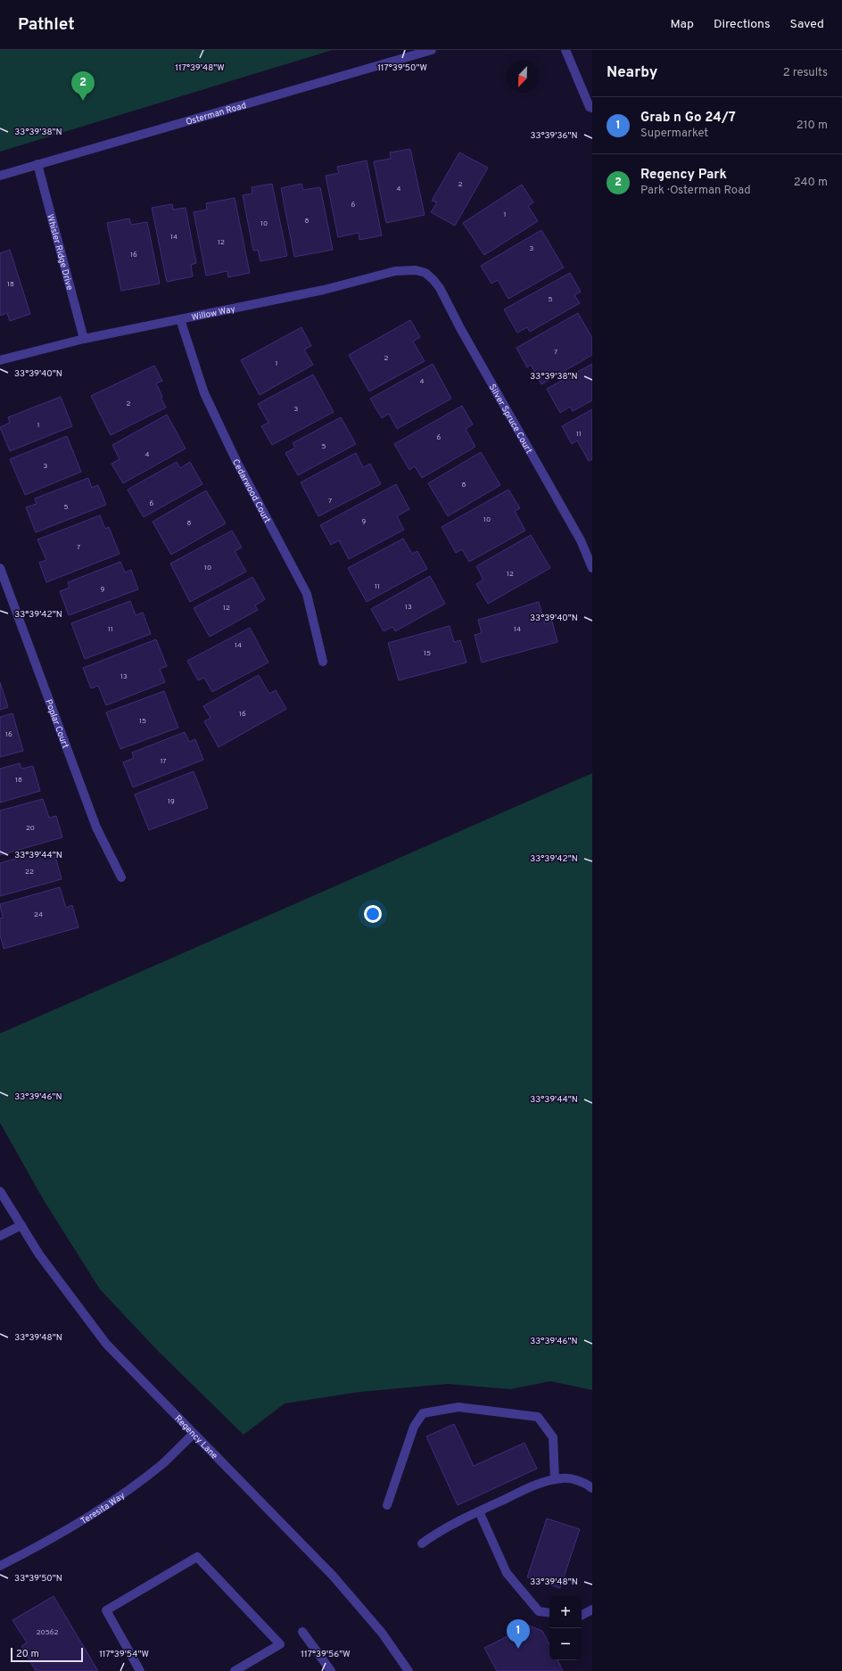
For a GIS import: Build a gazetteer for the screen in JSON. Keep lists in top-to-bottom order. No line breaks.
{"streets":{"street":["Osterman Road","Whisler Ridge Drive","Willow Way","Silver Spruce Court","Cedarwood Court","Poplar Court","Regency Lane","Teresita Way"]},"crossings":[["Osterman Road","Whisler Ridge Drive"],["Whisler Ridge Drive","Willow Way"],["Willow Way","Silver Spruce Court"],["Willow Way","Cedarwood Court"],["Regency Lane","Teresita Way"]],"house_numbers":["2","4","6","1","8","10","14","12","3","16","18","5","7","2","1","4","2","3","1","11","6","5","4","3","8","7","6","5","10","9","8","7","10","12","11","9","13","12","11","14","14","15","13","16","15","16","17","18","19","20","22","24","20562"],"scale_bar":"20 m","north":"bottom left","page":{"header":"Pathlet","nav":["Map","Directions","Saved"],"heading":["Nearby","2 results"],"pins":["2","1"],"list":[{"mark":"1","name":"Grab n Go 24/7","note":"Supermarket","value":"210 m"},{"mark":"2","name":"Regency Park","note":"Park · Osterman Road","value":"240 m"}],"map_buttons":["+","−"],"scale":"20 m"},"coordinates":["117°39'48\"W","117°39'50\"W","33°39'38\"N","33°39'36\"N","33°39'40\"N","33°39'42\"N","33°39'44\"N","33°39'46\"N","33°39'48\"N","33°39'50\"N","117°39'54\"W","117°39'56\"W"]}
